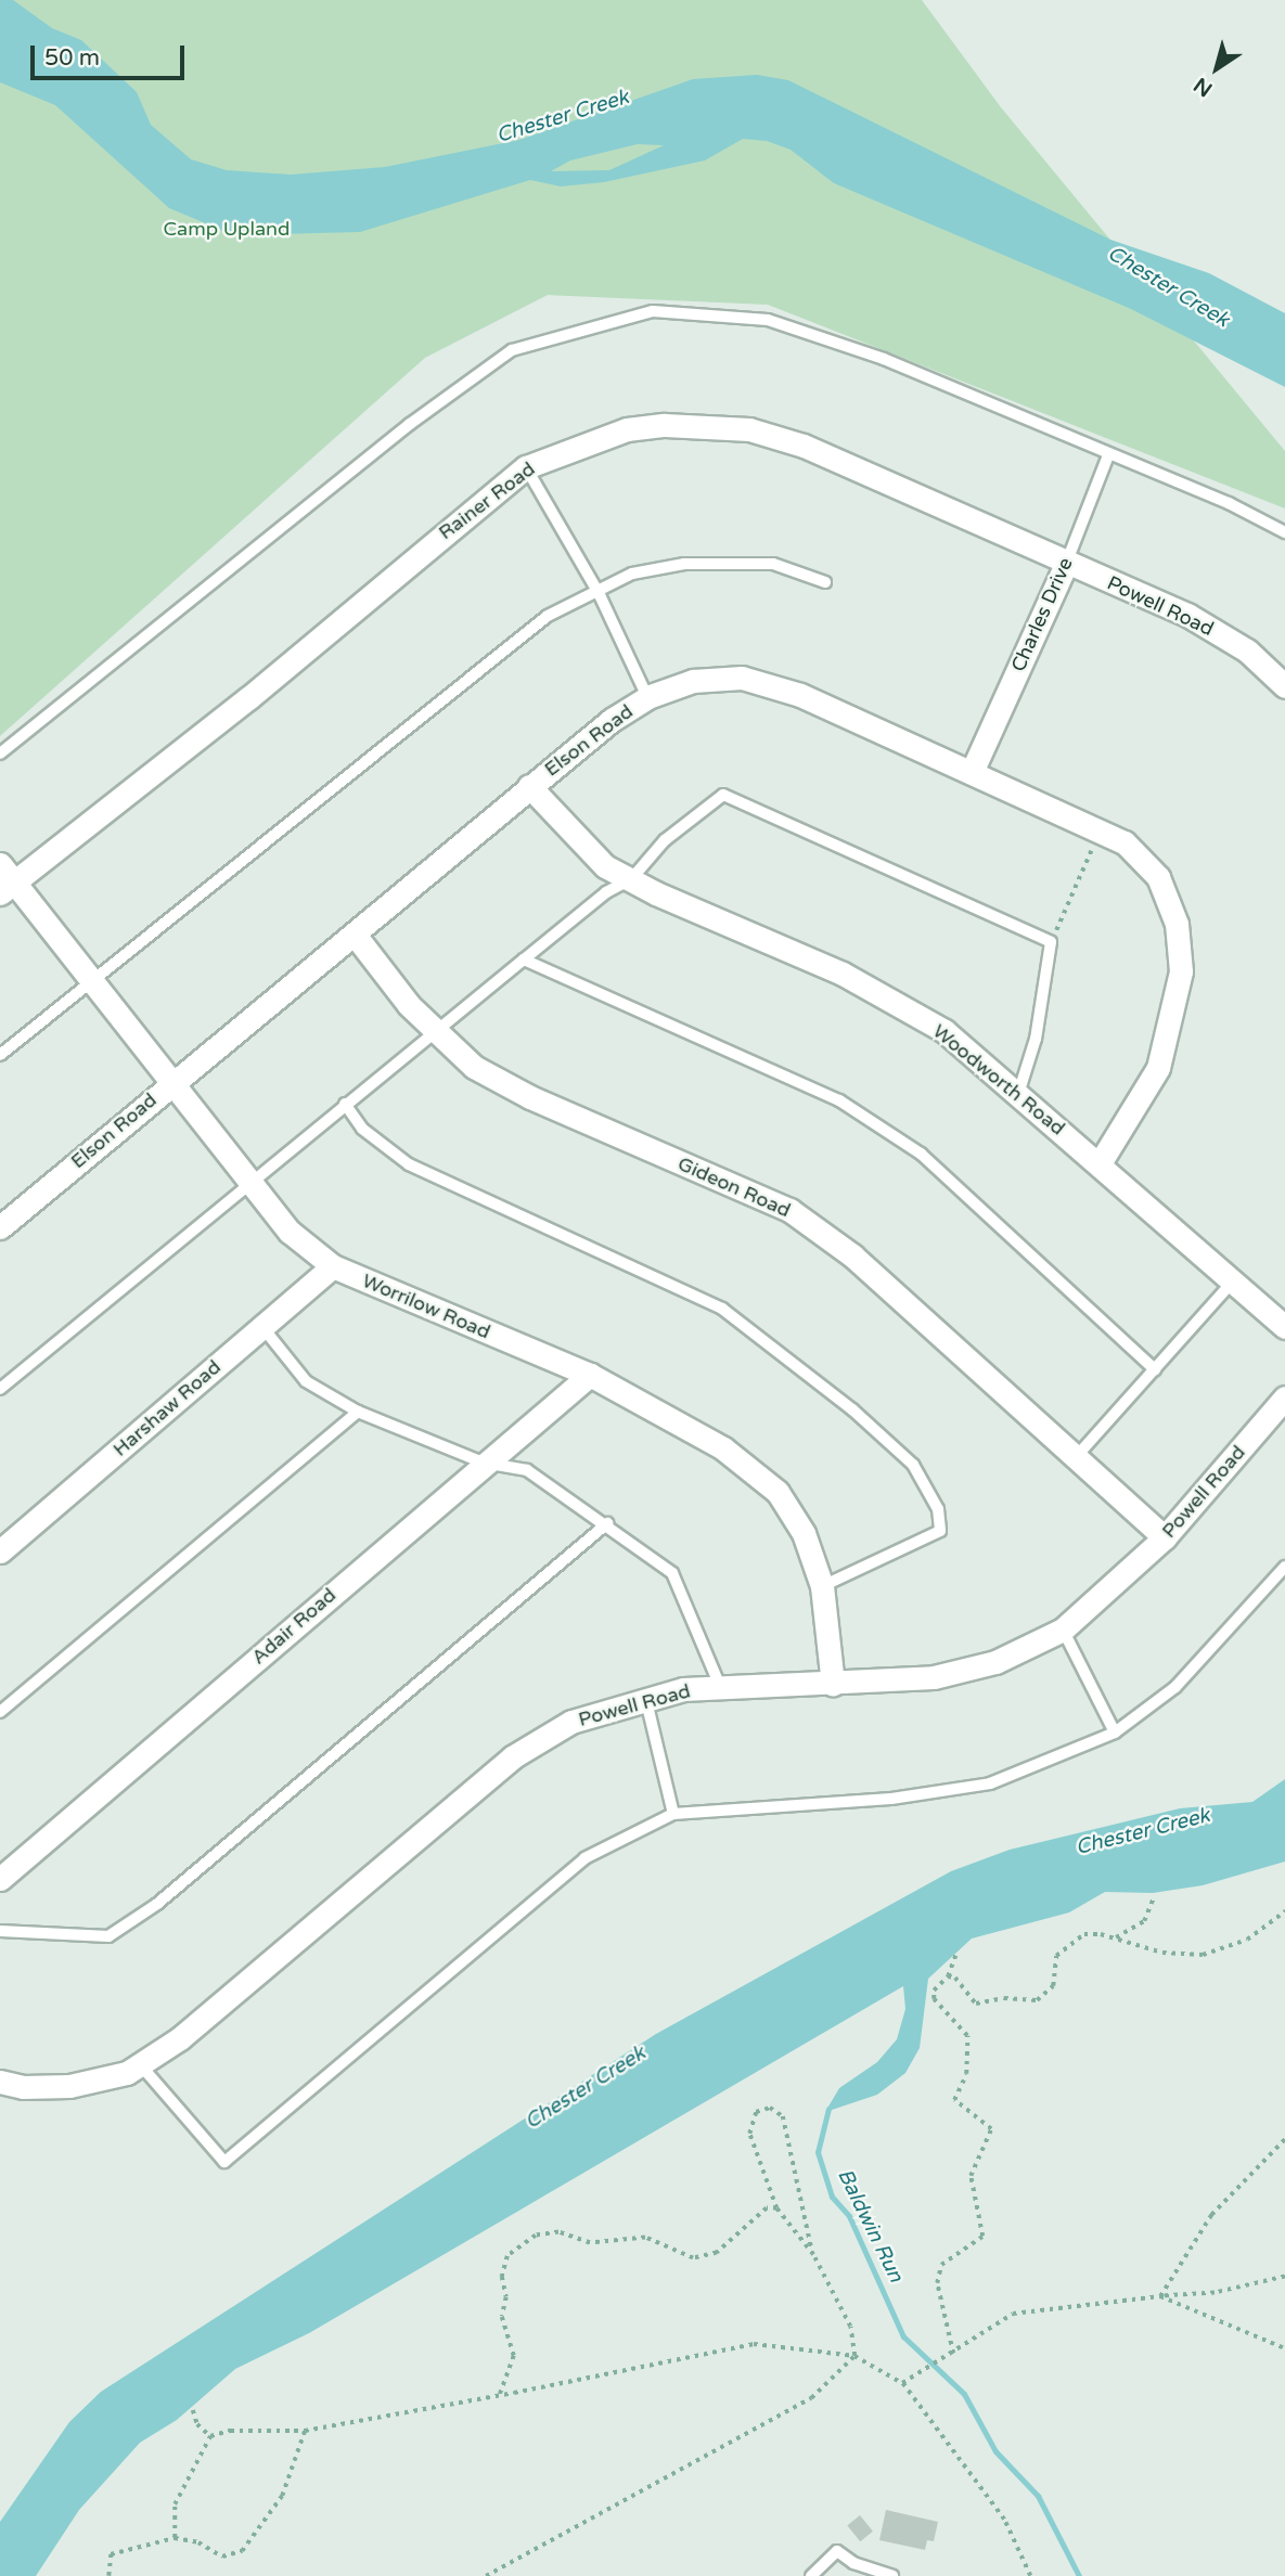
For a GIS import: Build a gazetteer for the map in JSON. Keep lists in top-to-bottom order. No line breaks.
{"streets":{"street":["Rainer Road","Powell Road","Charles Drive","Elson Road","Woodworth Road","Gideon Road","Worrilow Road","Harshaw Road","Adair Road"]},"crossings":[["Rainer Road","Powell Road"],["Rainer Road","Charles Drive"],["Rainer Road","Worrilow Road"],["Powell Road","Charles Drive"],["Powell Road","Gideon Road"],["Powell Road","Worrilow Road"],["Charles Drive","Elson Road"],["Elson Road","Woodworth Road"],["Elson Road","Gideon Road"],["Elson Road","Worrilow Road"],["Worrilow Road","Harshaw Road"],["Worrilow Road","Adair Road"]],"water":["Chester Creek","Baldwin Run"],"parks":["Camp Upland"],"scale_bar":"50 m","north":"bottom left"}
